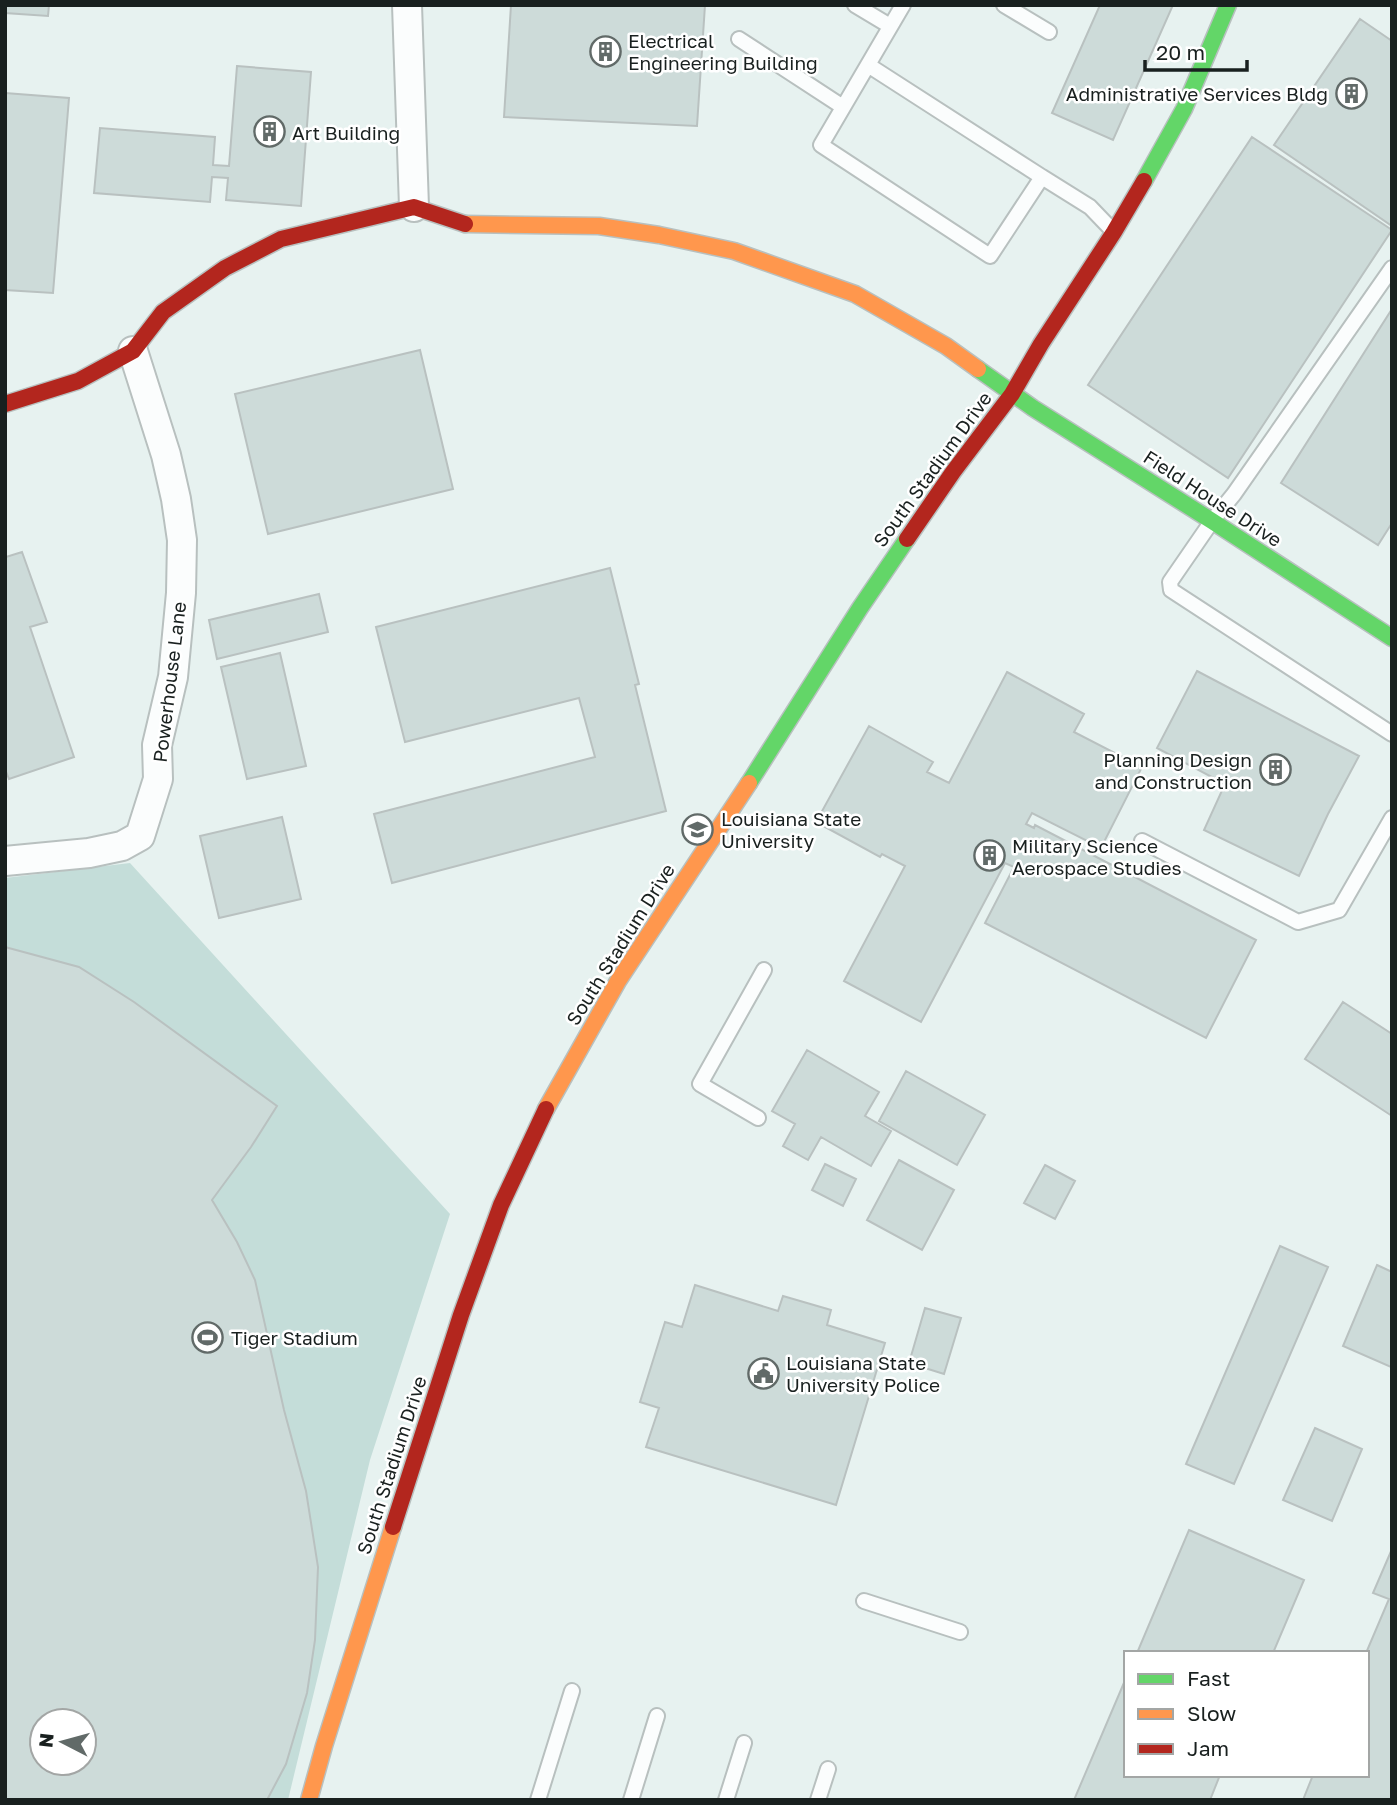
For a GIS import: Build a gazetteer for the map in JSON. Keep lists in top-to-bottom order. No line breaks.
{"streets":{"street":["South Stadium Drive","Field House Drive","Powerhouse Lane"]},"crossings":[["South Stadium Drive","Field House Drive"]],"places":{"building":["Electrical Engineering Building","Administrative Services Bldg","Art Building","Planning Design and Construction","Military Science Aerospace Studies"],"school or university":["Louisiana State University"],"sports":["Tiger Stadium"],"public building":["Louisiana State University Police"]},"legend":["Fast","Slow","Jam"],"scale_bar":"20 m","north":"left"}
